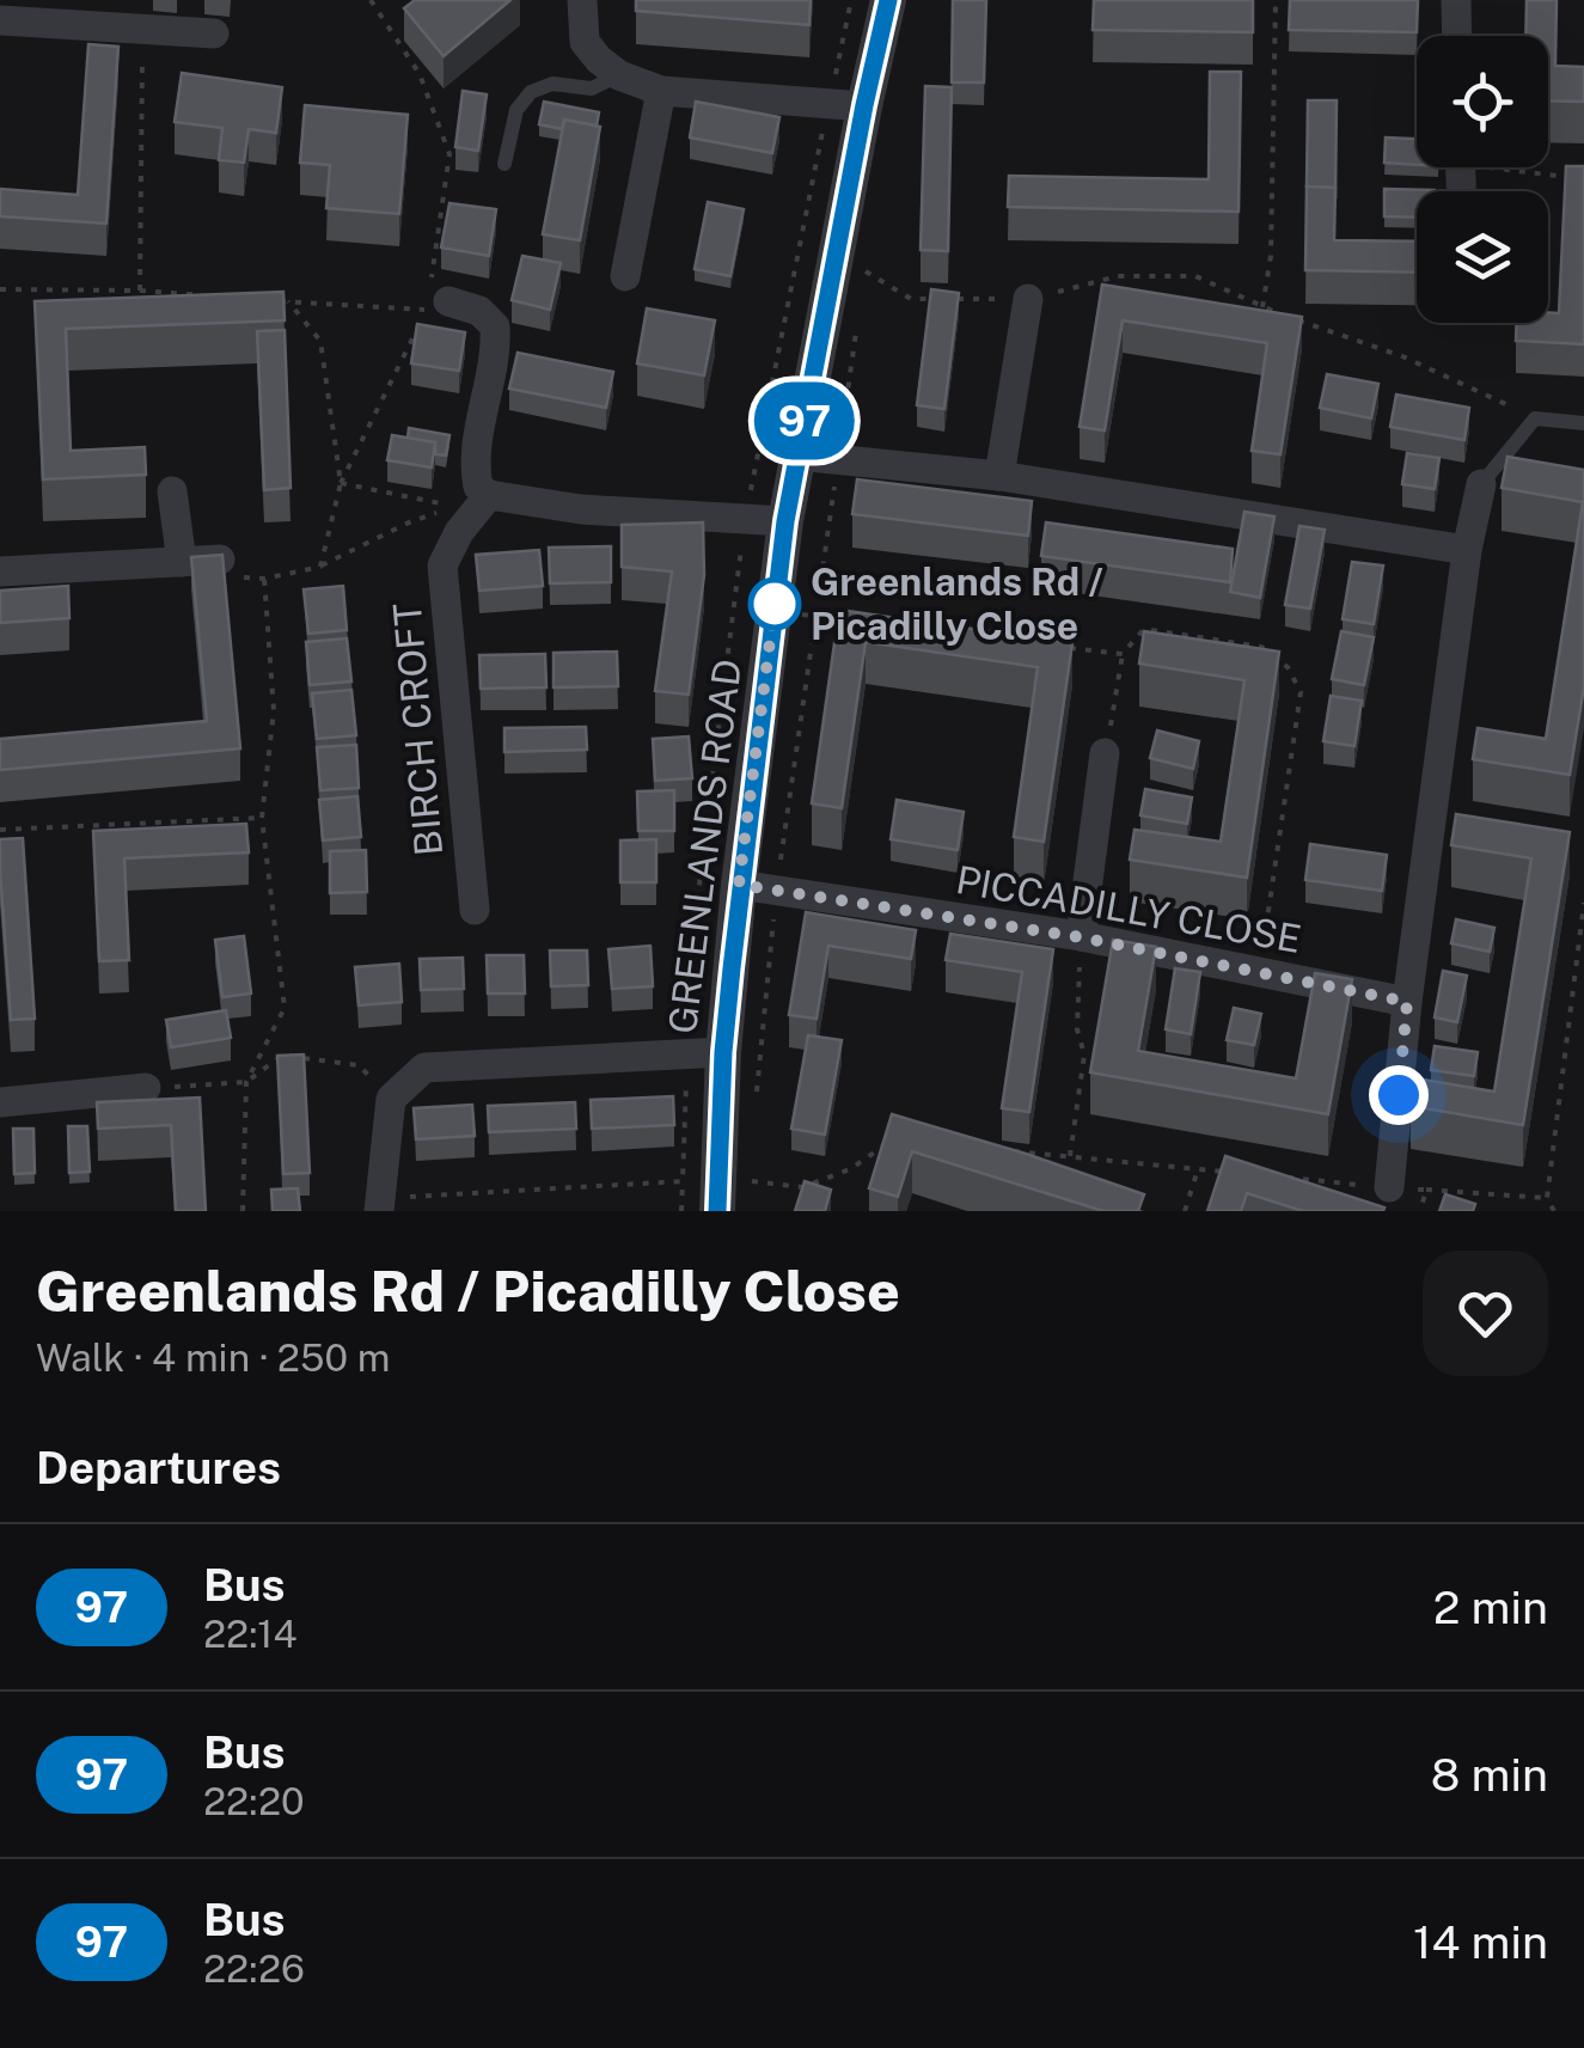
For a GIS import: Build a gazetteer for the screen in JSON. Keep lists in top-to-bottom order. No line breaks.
{"streets":{"street":["BIRCH CROFT","GREENLANDS ROAD","PICCADILLY CLOSE"]},"crossings":[["GREENLANDS ROAD","PICCADILLY CLOSE"]],"places":["Greenlands Rd / Picadilly Close"],"lines":["bus line 97"],"page":{"on_map":"97","heading":[["Greenlands Rd / Picadilly Close","Walk · 4 min · 250 m"],"Departures"],"list":[{"mark":"97","name":"Bus","note":"22:14","value":"2 min"},{"mark":"97","name":"Bus","note":"22:20","value":"8 min"},{"mark":"97","name":"Bus","note":"22:26","value":"14 min"}]}}
